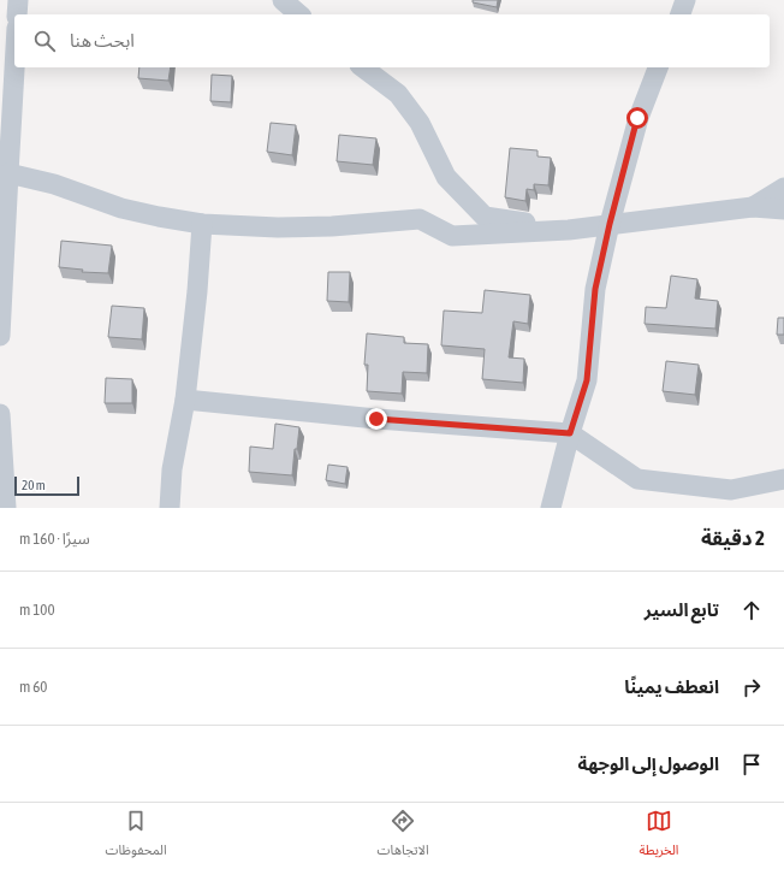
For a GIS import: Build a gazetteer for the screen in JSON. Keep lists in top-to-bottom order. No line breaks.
{"scale_bar":"20 m","page":{"search":"ابحث هنا","scale":"20 m","heading":["2 دقيقة","سيرًا · 160 m"],"list":[["تابع السير","100 m"],["انعطف يمينًا","60 m"],"الوصول إلى الوجهة"],"nav":["الخريطة","الاتجاهات","المحفوظات"]}}
